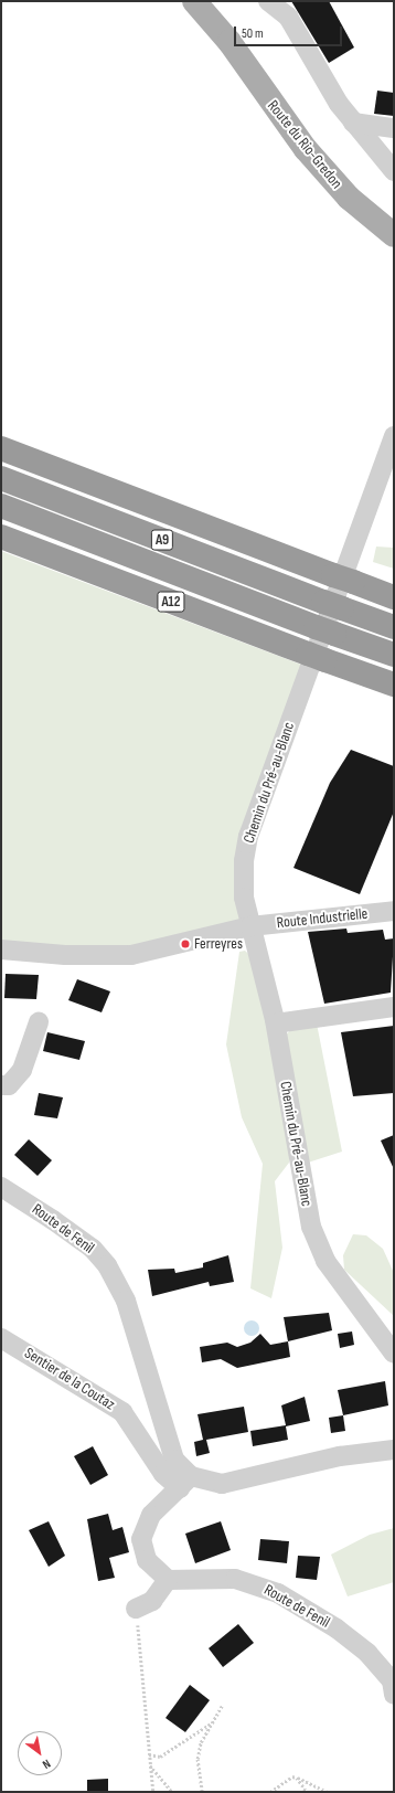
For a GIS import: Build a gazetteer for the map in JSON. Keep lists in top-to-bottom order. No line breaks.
{"streets":{"highway":["A9","A12"],"main road":["Route du Rio-Gredon"],"street":["Chemin du Pré-au-Blanc","Route Industrielle","Route de Fenil","Sentier de la Coutaz"]},"crossings":[["Chemin du Pré-au-Blanc","Route Industrielle"],["Route de Fenil","Sentier de la Coutaz"]],"places":["Ferreyres"],"scale_bar":"50 m","north":"bottom right"}
